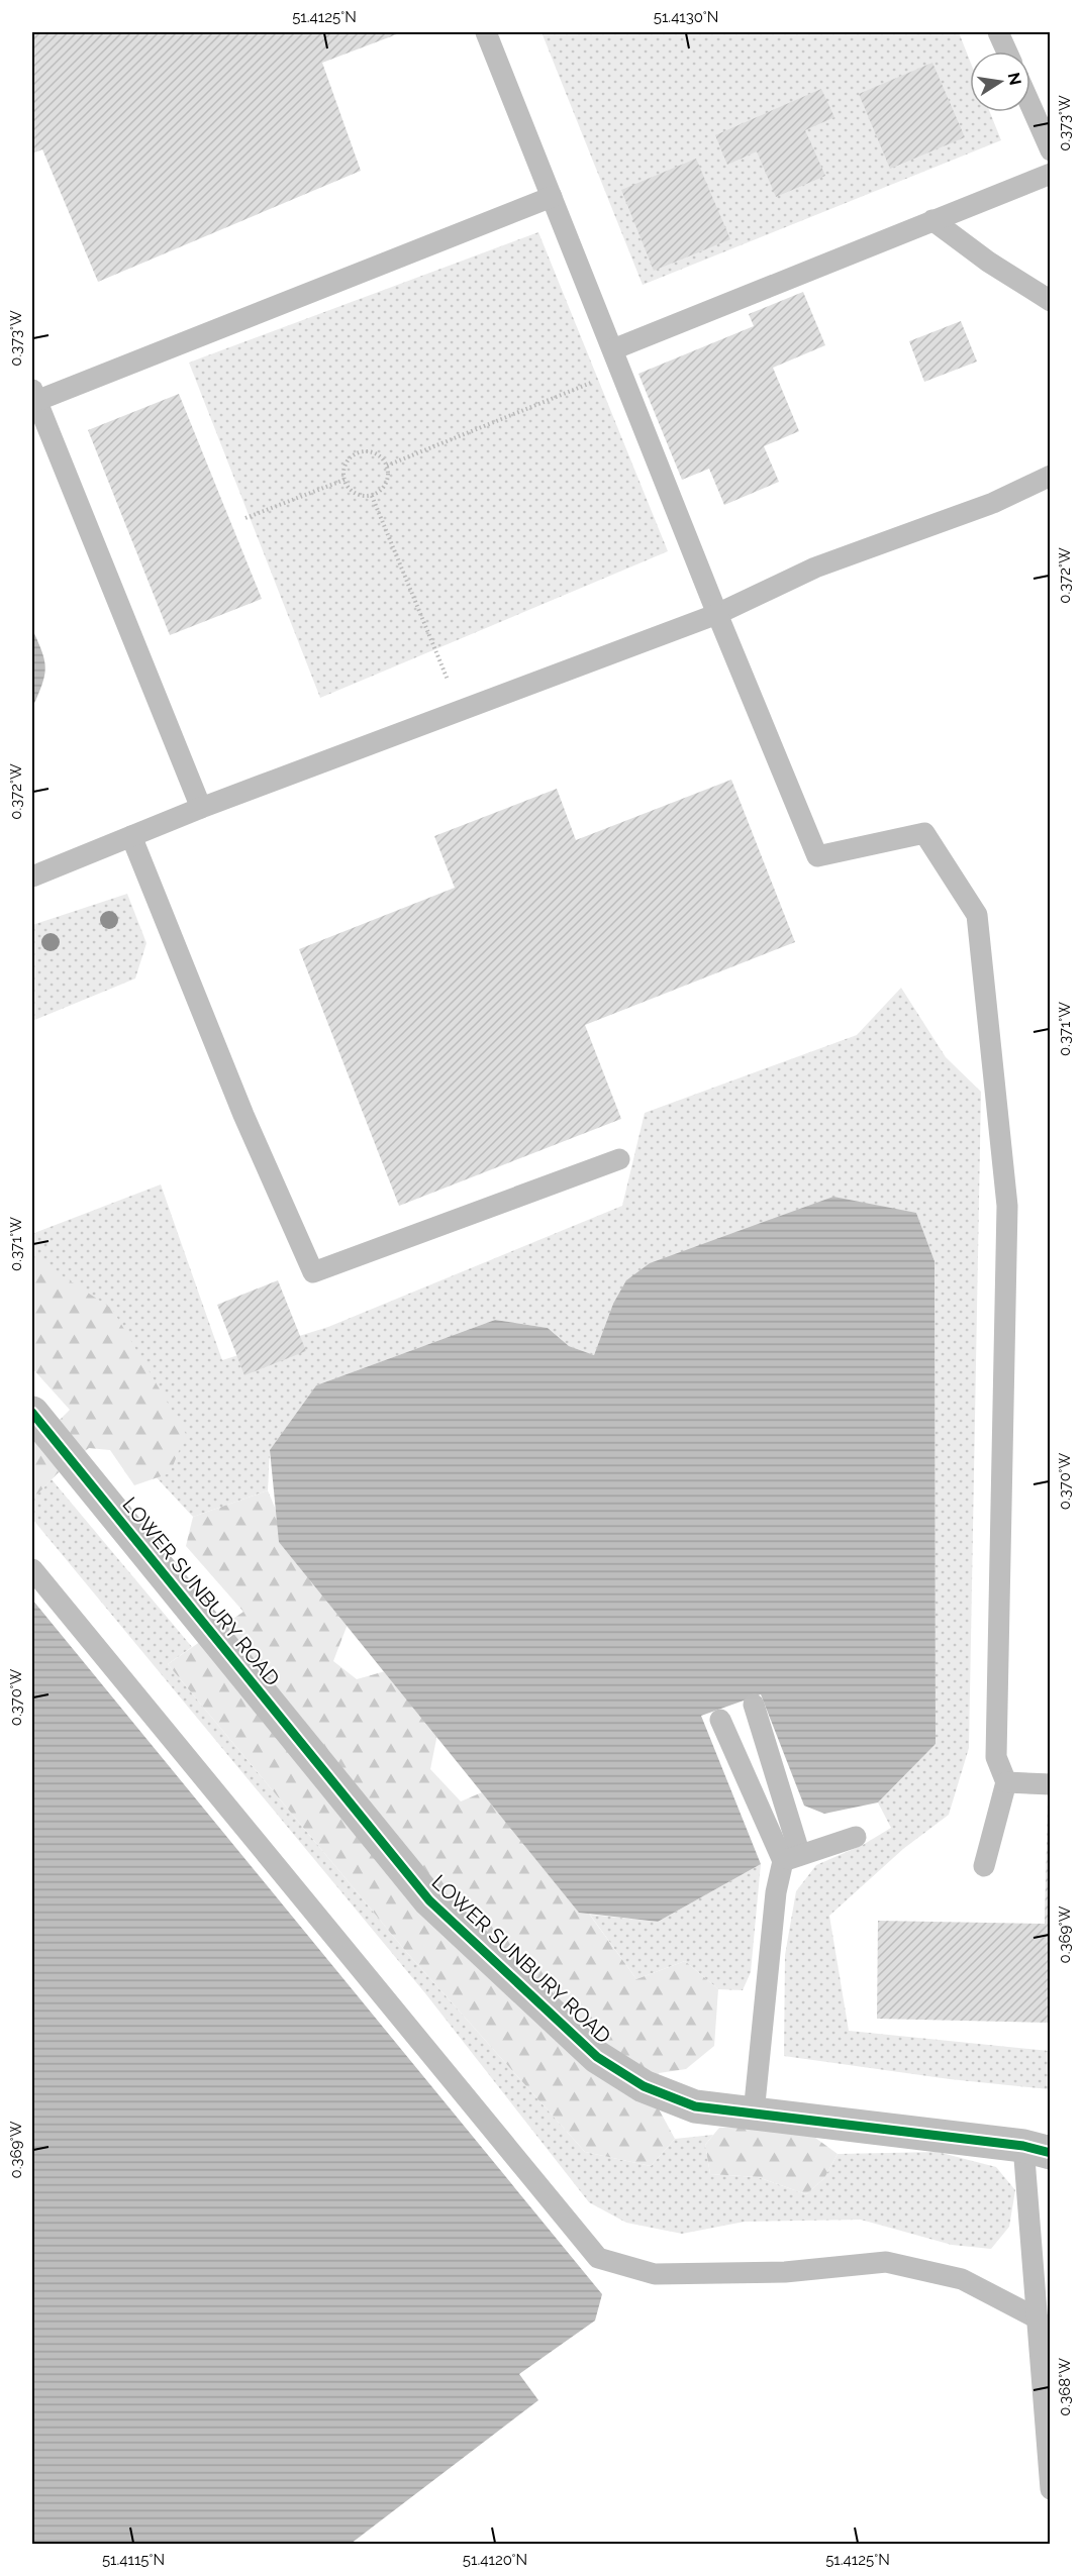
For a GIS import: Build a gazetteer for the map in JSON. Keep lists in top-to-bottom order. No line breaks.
{"streets":{"street":["LOWER SUNBURY ROAD"]},"north":"right","coordinates":["51.4125°N","51.4130°N","0.373°W","0.372°W","0.371°W","0.370°W","0.369°W","0.368°W","51.4115°N","51.4120°N"]}
